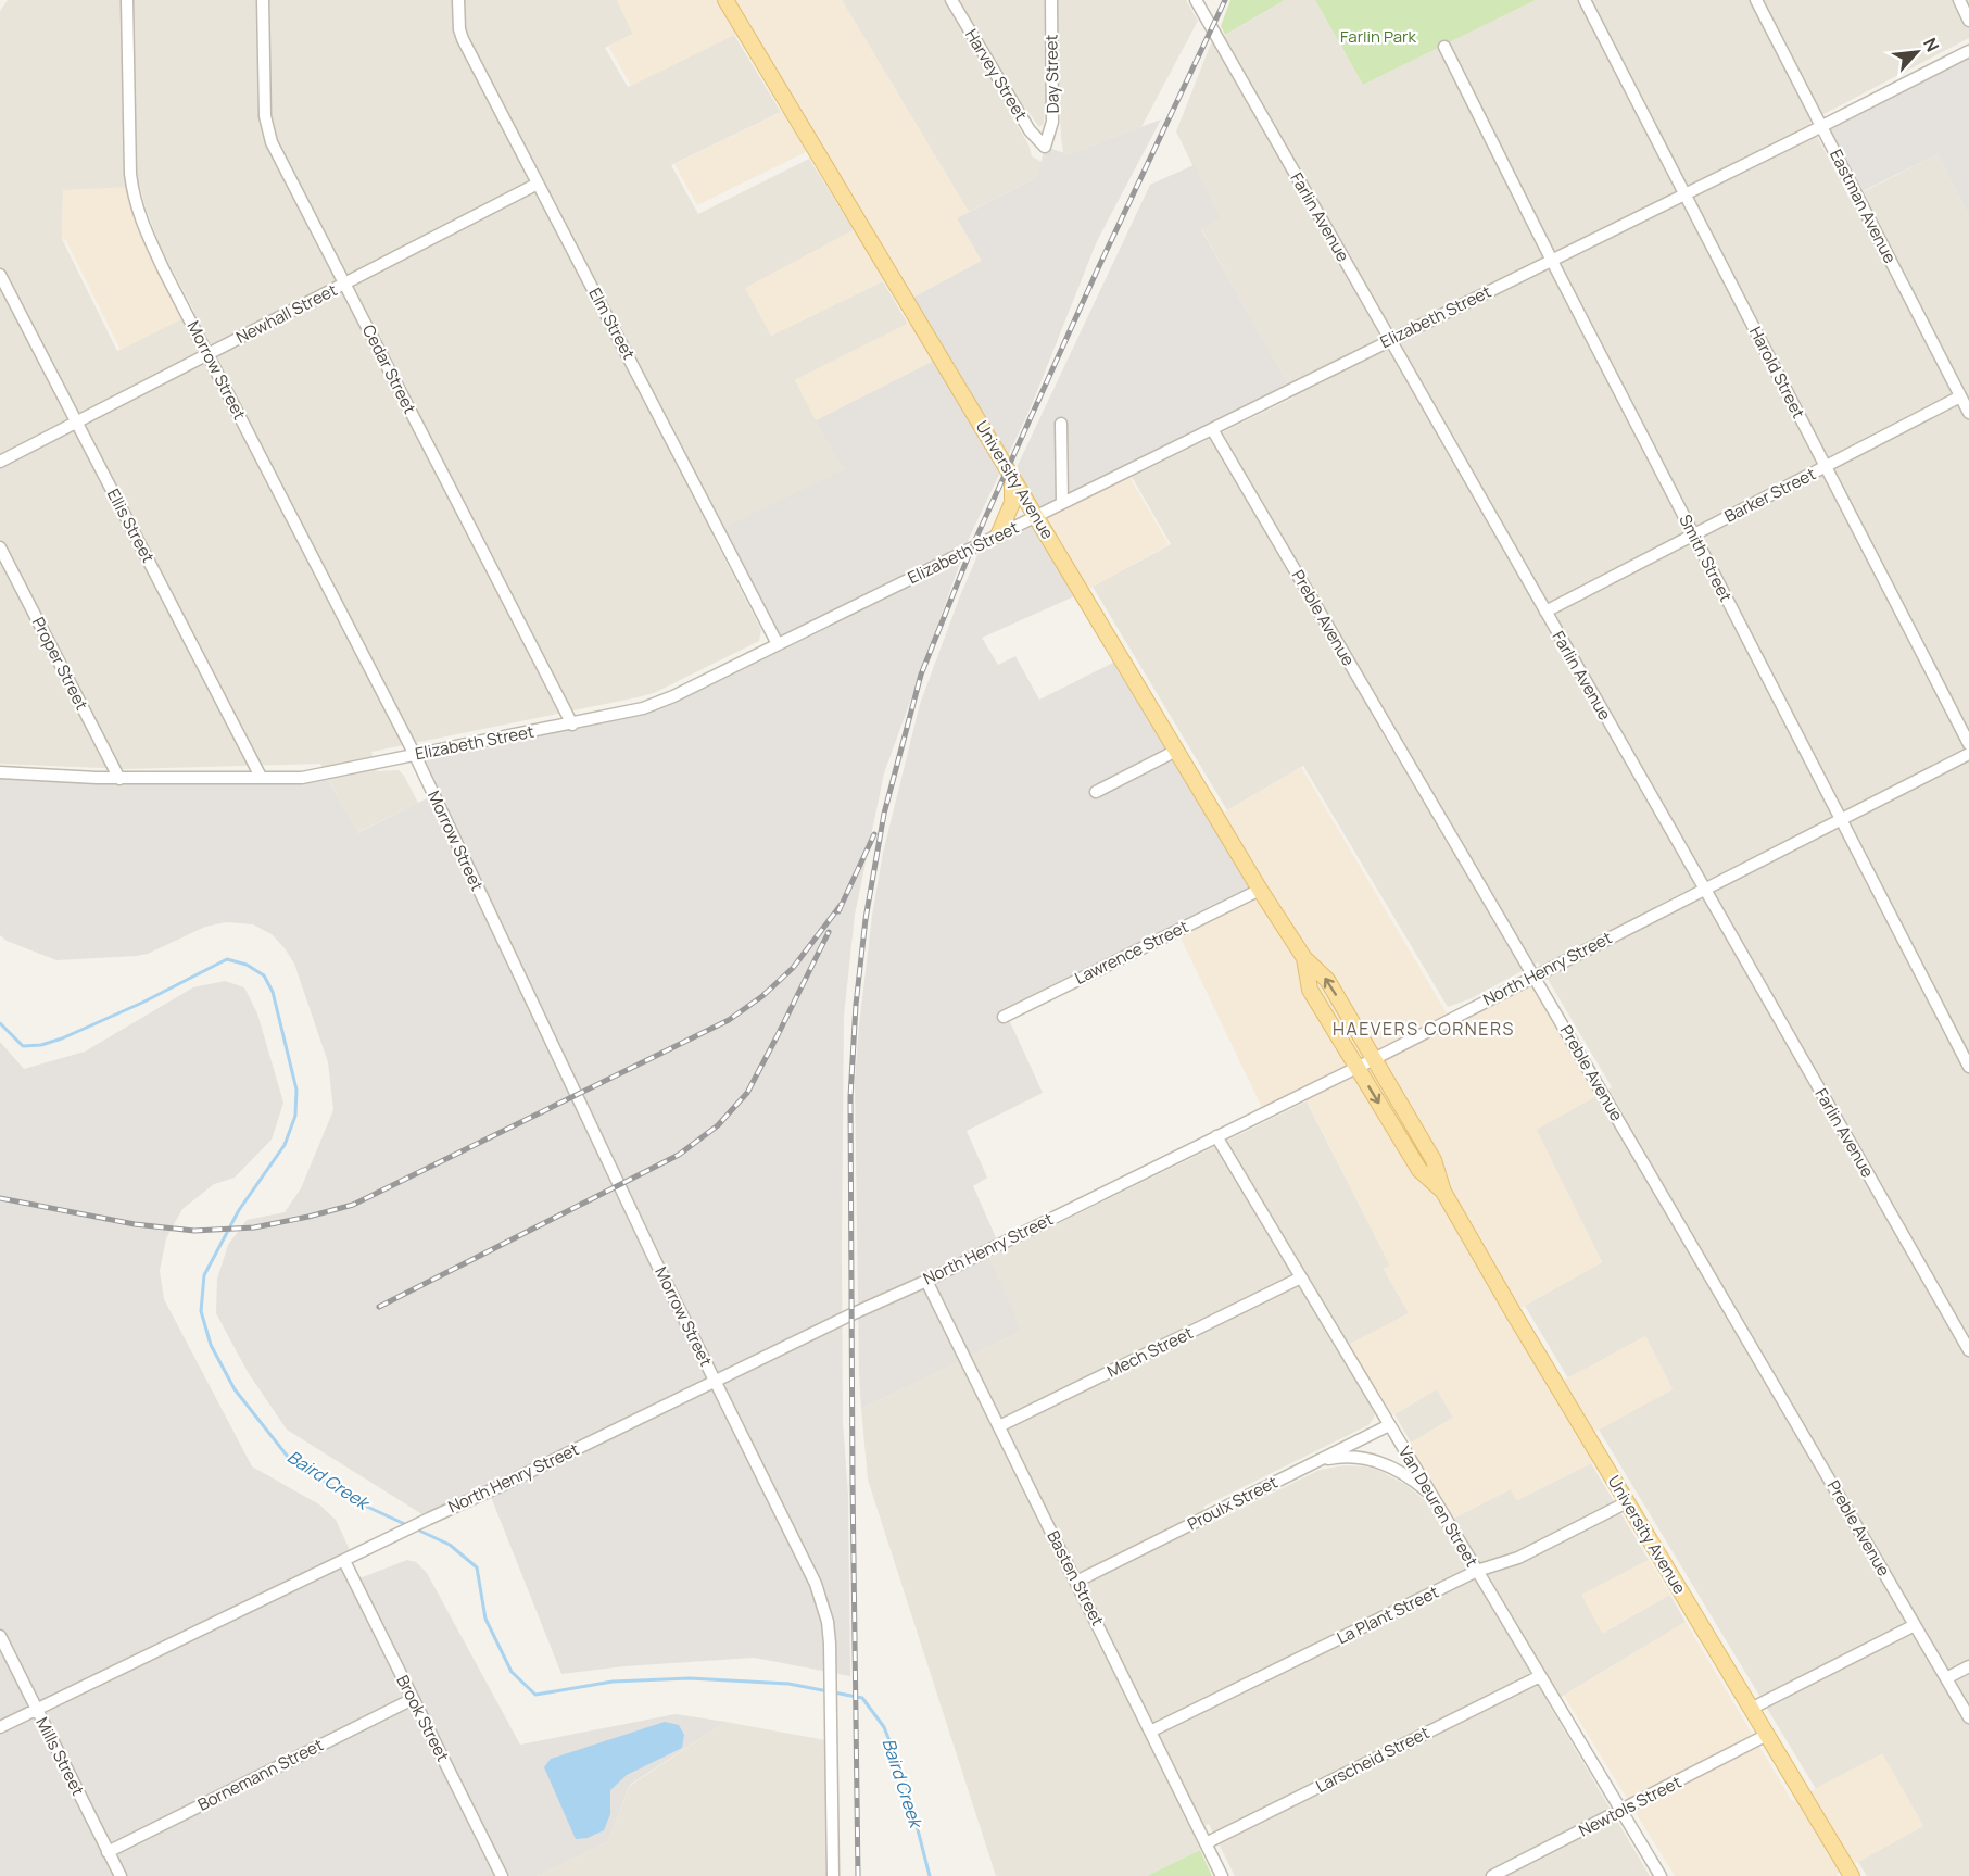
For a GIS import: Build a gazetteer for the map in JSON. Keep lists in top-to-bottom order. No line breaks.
{"streets":{"main road":["University Avenue"],"street":["Day Street","Harvey Street","Eastman Avenue","Farlin Avenue","Newhall Street","Elizabeth Street","Elm Street","Cedar Street","Morrow Street","Harold Street","Barker Street","Ellis Street","Smith Street","Preble Avenue","Proper Street","Lawrence Street","North Henry Street","Mech Street","Proulx Street","Van Deuren Street","Basten Street","La Plant Street","Brook Street","Mills Street","Larscheid Street","Bornemann Street","Newtols Street"]},"crossings":[["Day Street","Harvey Street"],["Eastman Avenue","Elizabeth Street"],["Eastman Avenue","Barker Street"],["Farlin Avenue","Elizabeth Street"],["Farlin Avenue","Barker Street"],["Farlin Avenue","North Henry Street"],["Newhall Street","Elm Street"],["Newhall Street","Cedar Street"],["Newhall Street","Morrow Street"],["Newhall Street","Ellis Street"],["Elizabeth Street","Elm Street"],["Elizabeth Street","Cedar Street"],["Elizabeth Street","Morrow Street"],["Elizabeth Street","Harold Street"],["Elizabeth Street","University Avenue"],["Elizabeth Street","Ellis Street"],["Elizabeth Street","Smith Street"],["Elizabeth Street","Preble Avenue"],["Elizabeth Street","Proper Street"],["Morrow Street","North Henry Street"],["Harold Street","Barker Street"],["University Avenue","Lawrence Street"],["University Avenue","North Henry Street"],["University Avenue","La Plant Street"],["University Avenue","Newtols Street"],["Barker Street","Smith Street"],["Smith Street","North Henry Street"],["Preble Avenue","North Henry Street"],["North Henry Street","Van Deuren Street"],["North Henry Street","Basten Street"],["North Henry Street","Brook Street"],["North Henry Street","Mills Street"],["Mech Street","Van Deuren Street"],["Mech Street","Basten Street"],["Proulx Street","Van Deuren Street"],["Proulx Street","Basten Street"],["Van Deuren Street","La Plant Street"],["Van Deuren Street","Larscheid Street"],["Van Deuren Street","Newtols Street"],["Basten Street","La Plant Street"],["Basten Street","Larscheid Street"],["Brook Street","Bornemann Street"],["Mills Street","Bornemann Street"]],"districts":["HAEVERS CORNERS"],"water":["Baird Creek"],"parks":["Farlin Park"],"north":"top right"}
